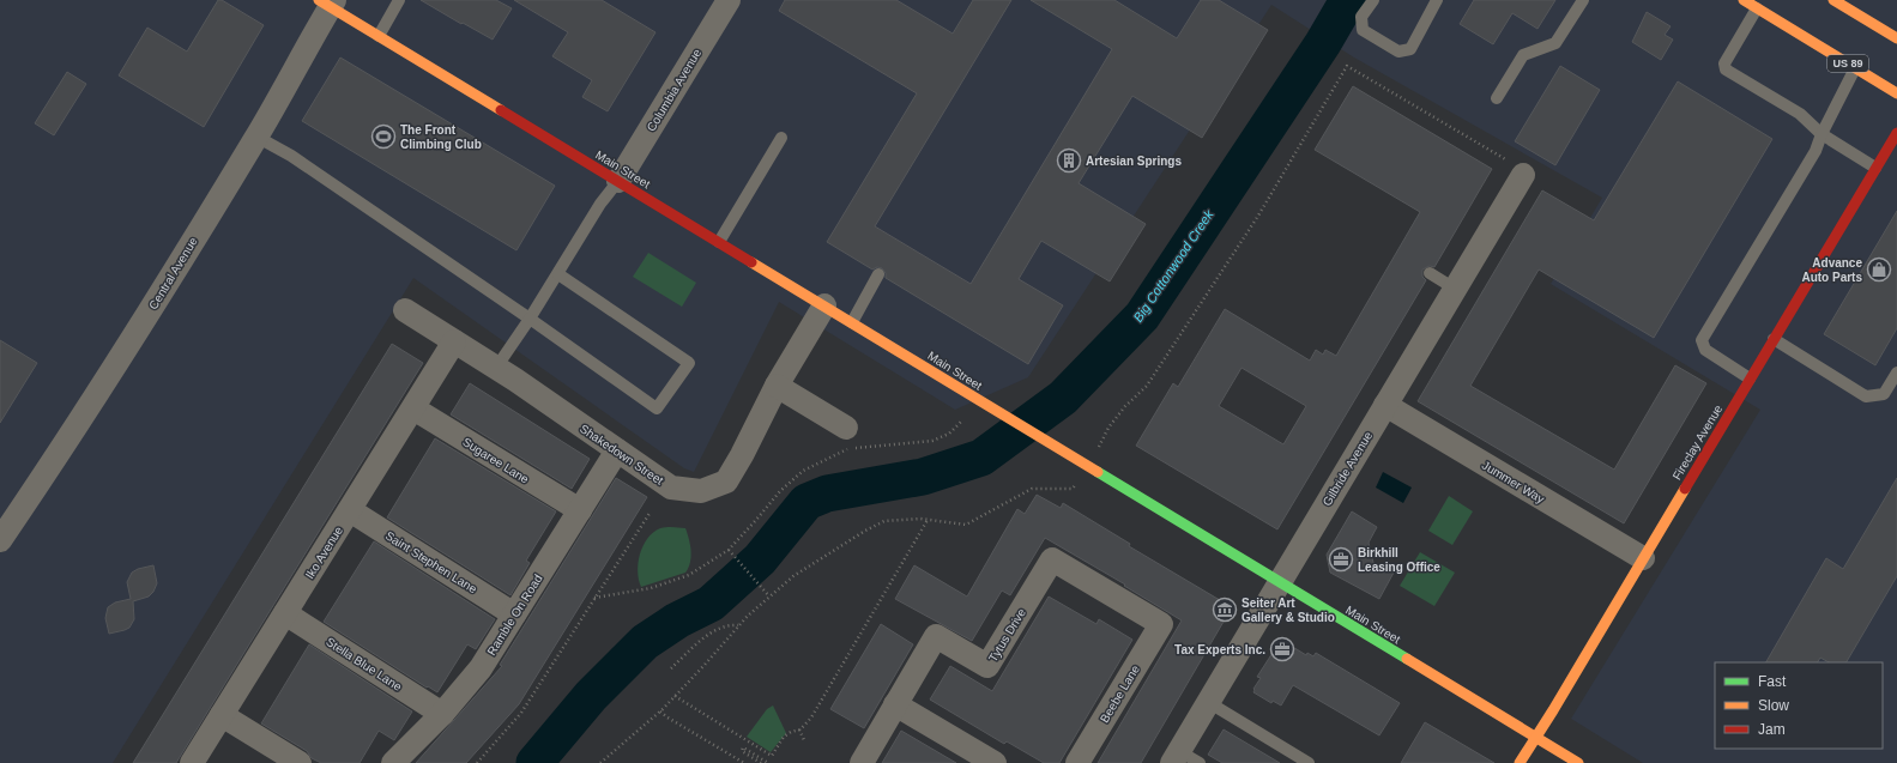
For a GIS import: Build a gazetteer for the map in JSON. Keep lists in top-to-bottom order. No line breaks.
{"streets":{"street":["US 89","Columbia Avenue","Main Street","Central Avenue","Fireclay Avenue","Shakedown Street","Sugaree Lane","Gilbride Avenue","Jummer Way","Iko Avenue","Saint Stephen Lane","Ramble On Road","Tytus Drive","Stella Blue Lane","Beebe Lane"]},"crossings":[["Columbia Avenue","Main Street"],["Main Street","Central Avenue"],["Main Street","Fireclay Avenue"],["Main Street","Shakedown Street"],["Main Street","Gilbride Avenue"],["Fireclay Avenue","Jummer Way"],["Shakedown Street","Iko Avenue"],["Shakedown Street","Ramble On Road"],["Sugaree Lane","Iko Avenue"],["Sugaree Lane","Ramble On Road"],["Gilbride Avenue","Jummer Way"],["Iko Avenue","Saint Stephen Lane"],["Iko Avenue","Stella Blue Lane"],["Saint Stephen Lane","Ramble On Road"],["Ramble On Road","Stella Blue Lane"],["Tytus Drive","Beebe Lane"]],"water":["Big Cottonwood Creek"],"places":{"sports":["The Front Climbing Club"],"building":["Artesian Springs"],"shop":["Advance Auto Parts"],"office":["Birkhill Leasing Office","Tax Experts Inc."],"museum":["Seiter Art Gallery & Studio"]},"legend":["Fast","Slow","Jam"]}
